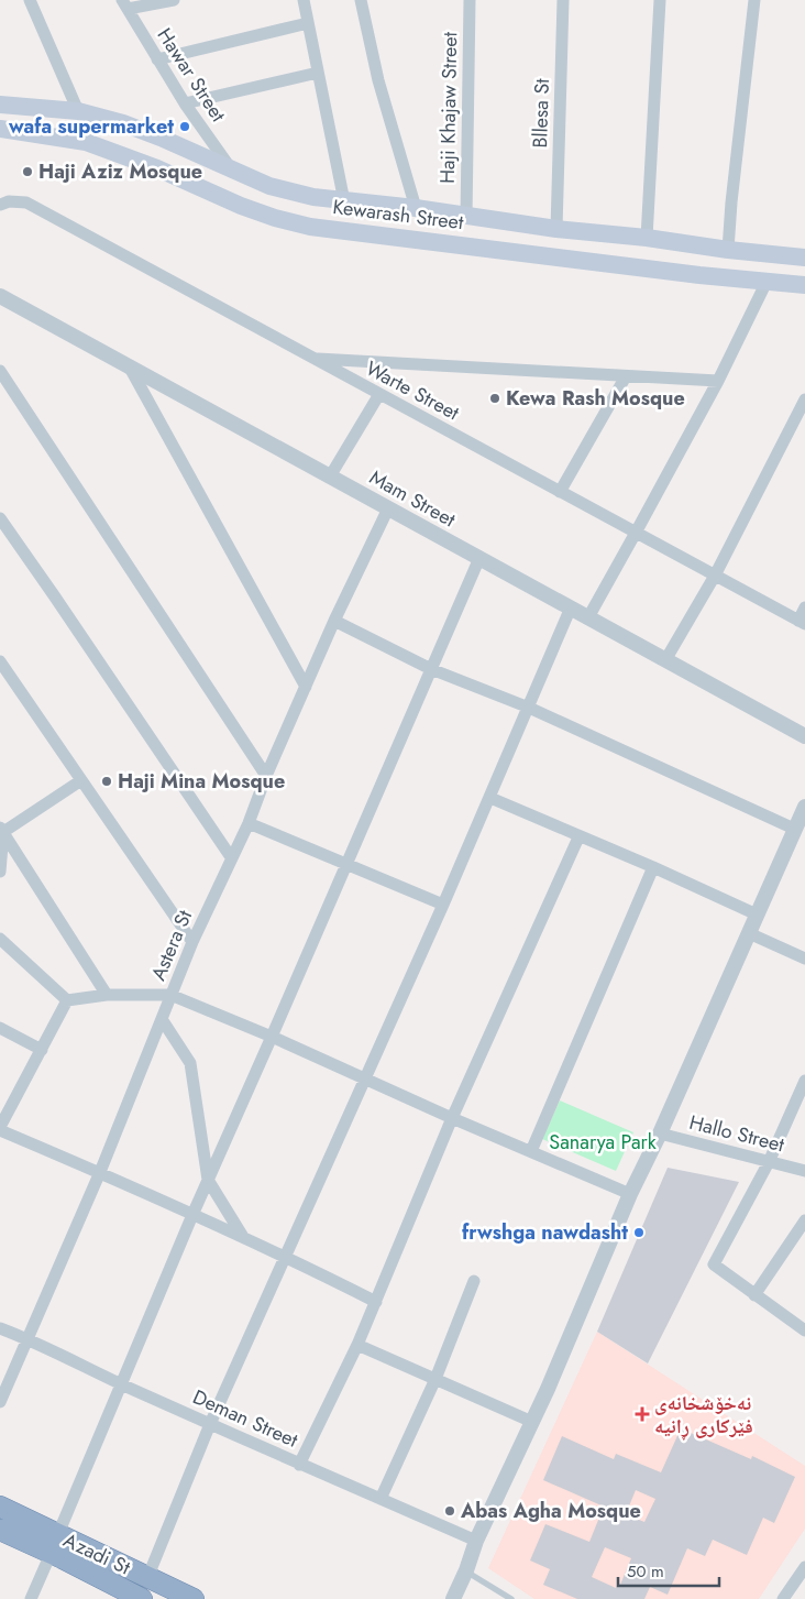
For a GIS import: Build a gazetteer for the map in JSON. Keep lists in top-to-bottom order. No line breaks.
{"streets":{"highway":["Azadi St"],"main road":["Kewarash Street"],"street":["Hawar Street","‌Haji Khajaw Street","Bllesa St","Warte Street","Mam Street","Astera St","Hallo Street","Deman Street"]},"crossings":[["Hawar Street","Kewarash Street"],["‌Haji Khajaw Street","Kewarash Street"],["Bllesa St","Kewarash Street"],["Mam Street","Astera St"],["Astera St","Deman Street"]],"parks":["Sanarya Park"],"places":{"other":["wafa supermarket","Haji Aziz Mosque","Kewa Rash Mosque","Haji Mina Mosque","frwshga nawdasht","Abas Agha Mosque"],"health":["نەخۆشخانەی فێرکاری ڕانیە"]},"scale_bar":"50 m"}
